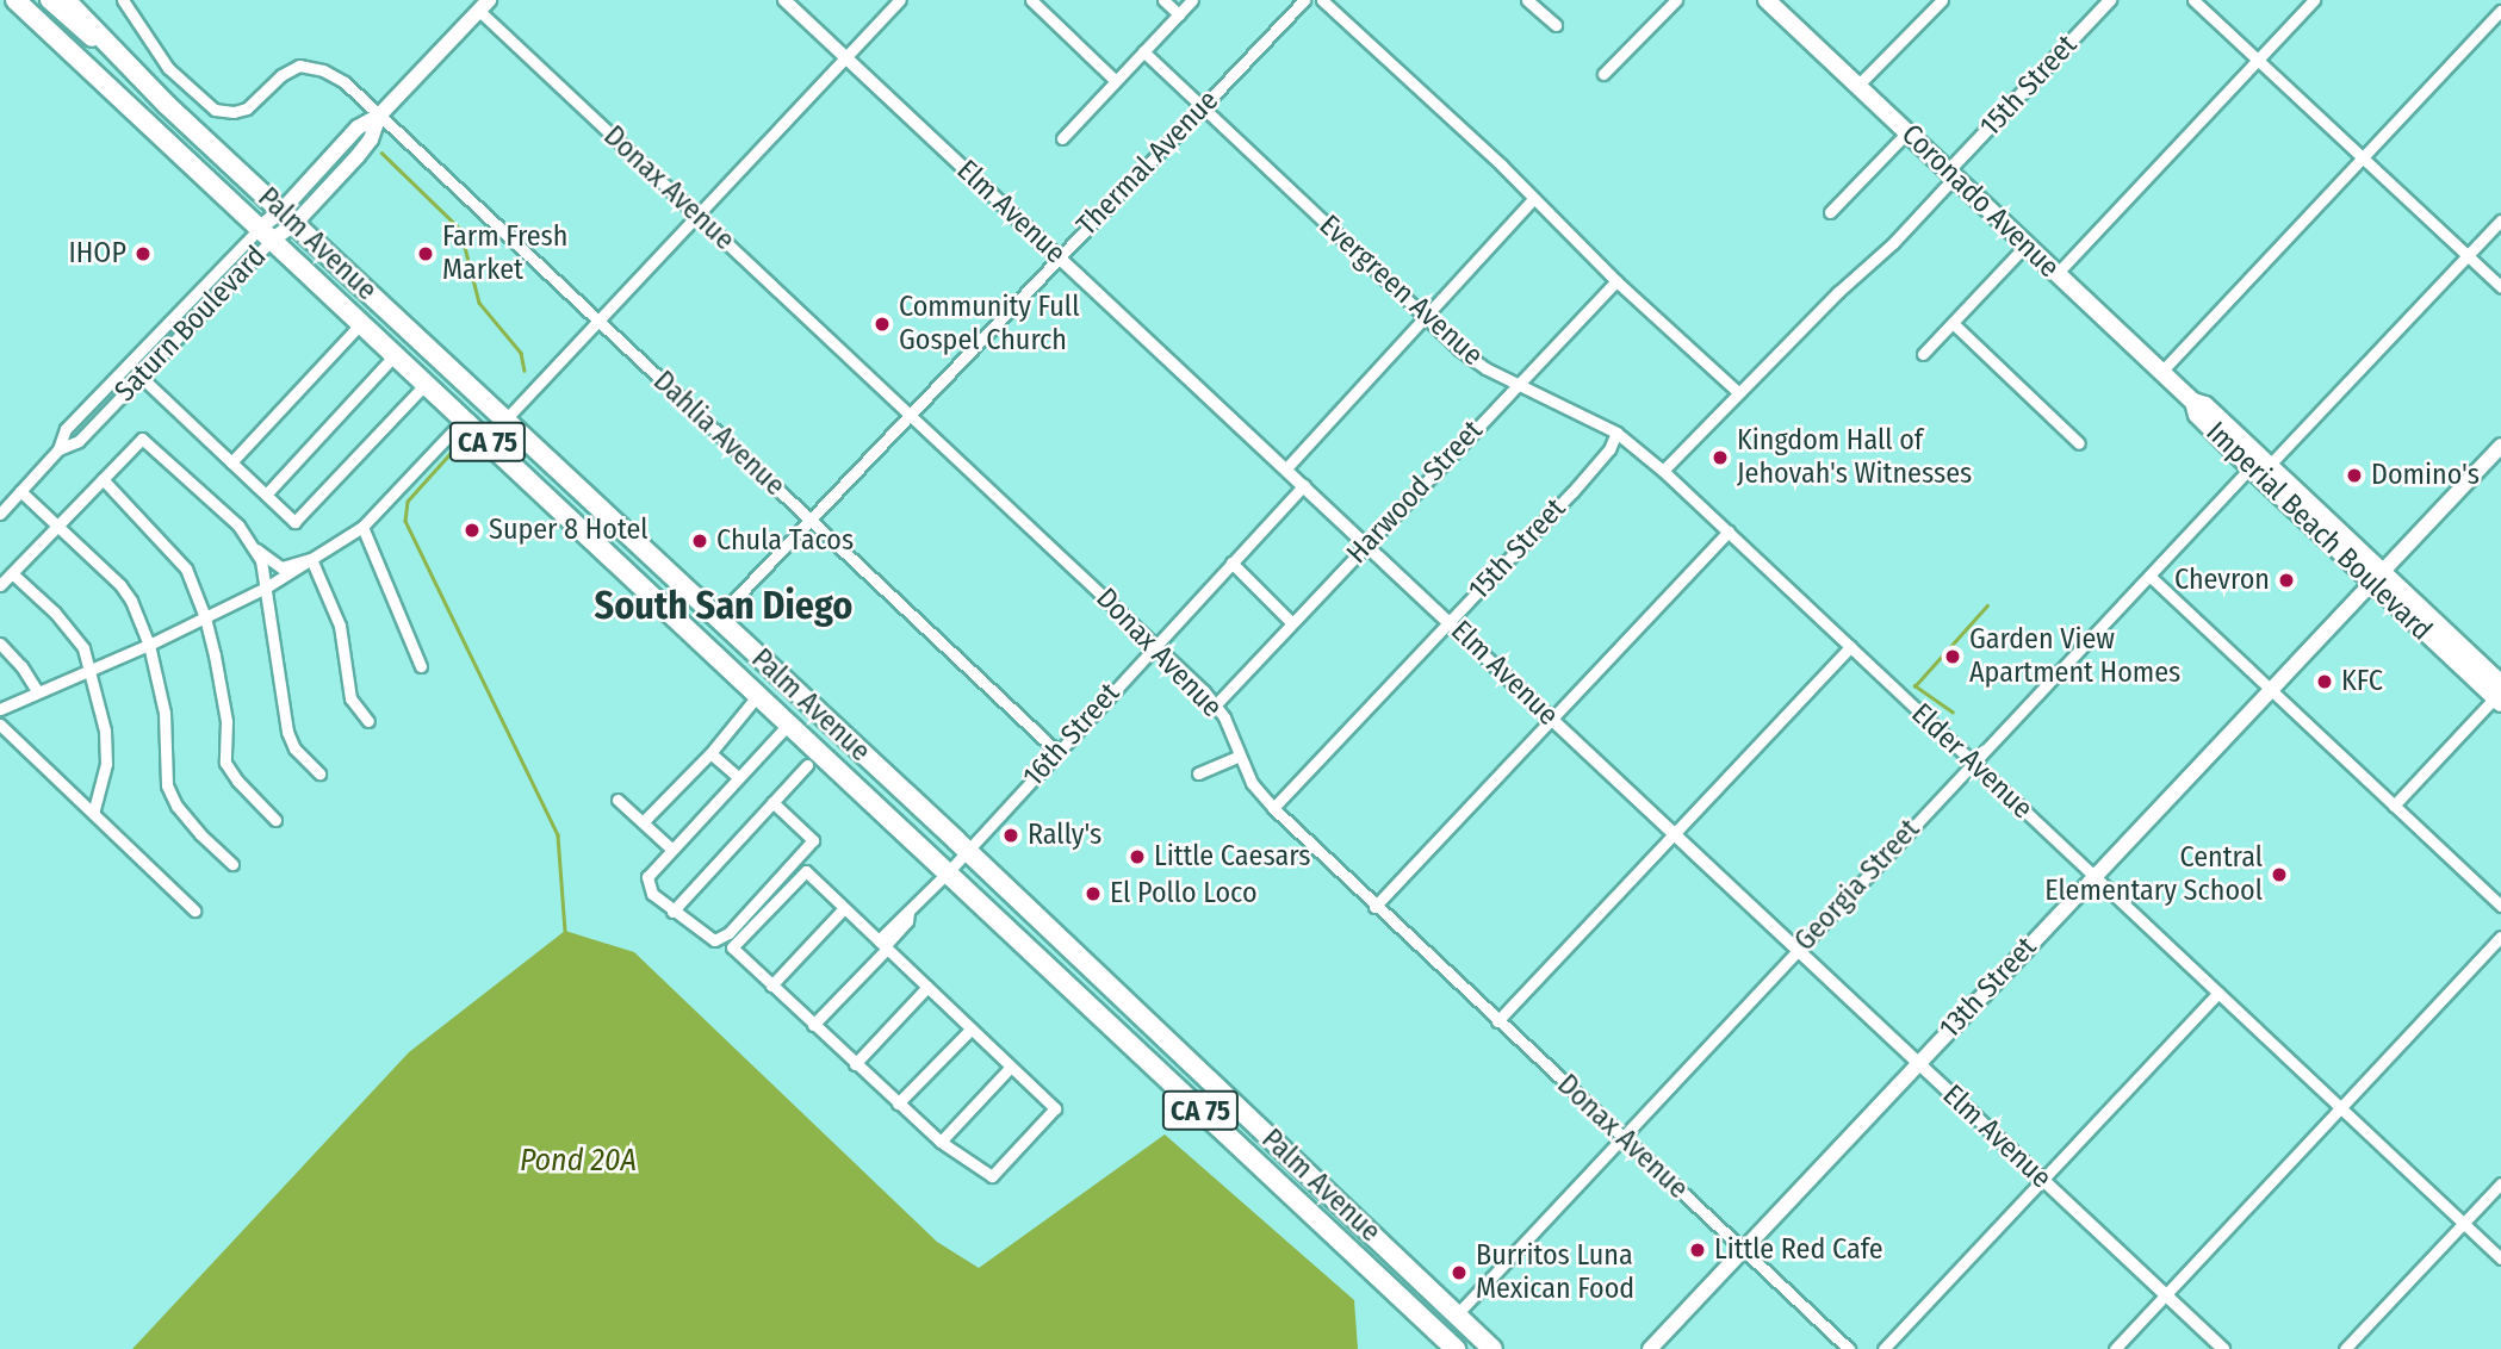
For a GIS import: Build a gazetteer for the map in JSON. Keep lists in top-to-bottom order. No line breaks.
{"streets":{"highway":["Palm Avenue","CA 75"],"main road":["Coronado Avenue","Saturn Boulevard","Imperial Beach Boulevard","13th Street"],"street":["15th Street","Thermal Avenue","Donax Avenue","Elm Avenue","Evergreen Avenue","Dahlia Avenue","Harwood Street","16th Street","Elder Avenue","Georgia Street"]},"crossings":[["15th Street","Donax Avenue"],["15th Street","Coronado Avenue"],["15th Street","Elm Avenue"],["15th Street","Evergreen Avenue"],["15th Street","Elder Avenue"],["Thermal Avenue","Donax Avenue"],["Thermal Avenue","Elm Avenue"],["Thermal Avenue","Palm Avenue"],["Thermal Avenue","Evergreen Avenue"],["Thermal Avenue","Dahlia Avenue"],["Donax Avenue","Saturn Boulevard"],["Donax Avenue","Harwood Street"],["Donax Avenue","16th Street"],["Donax Avenue","Georgia Street"],["Donax Avenue","13th Street"],["Coronado Avenue","Imperial Beach Boulevard"],["Elm Avenue","Harwood Street"],["Elm Avenue","16th Street"],["Elm Avenue","Georgia Street"],["Elm Avenue","13th Street"],["Palm Avenue","Saturn Boulevard"],["Palm Avenue","16th Street"],["Palm Avenue","Georgia Street"],["Evergreen Avenue","Harwood Street"],["Evergreen Avenue","Elder Avenue"],["Saturn Boulevard","Dahlia Avenue"],["Dahlia Avenue","16th Street"],["Imperial Beach Boulevard","Georgia Street"],["Imperial Beach Boulevard","13th Street"],["Elder Avenue","Georgia Street"],["Elder Avenue","13th Street"]],"districts":["South San Diego"],"water":["Pond 20A"],"places":["IHOP","Farm Fresh Market","Community Full Gospel Church","Kingdom Hall of Jehovah's Witnesses","Domino's","Super 8 Hotel","Chula Tacos","Chevron","Garden View Apartment Homes","KFC","Rally's","Little Caesars","Central Elementary School","El Pollo Loco","Little Red Cafe","Burritos Luna Mexican Food"]}
